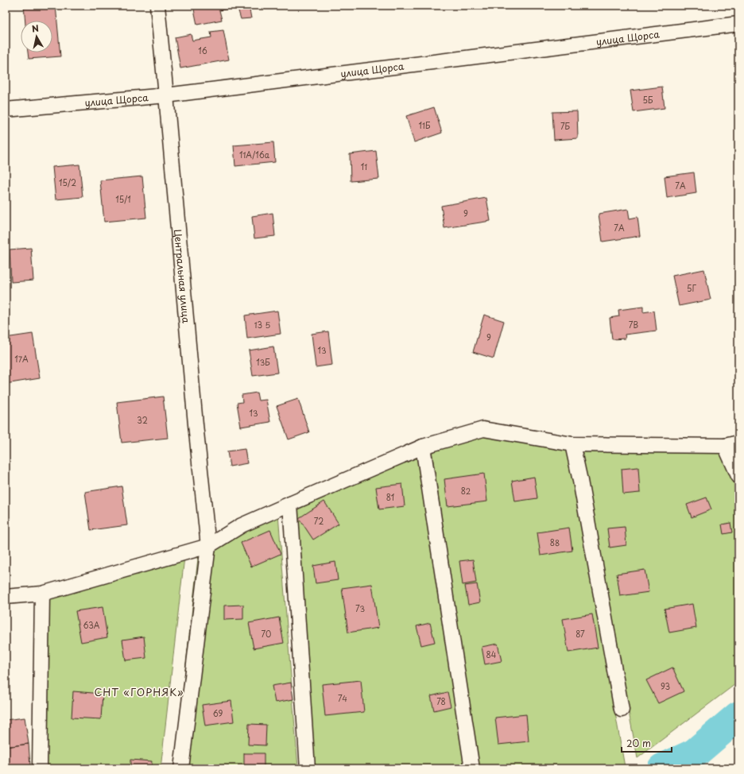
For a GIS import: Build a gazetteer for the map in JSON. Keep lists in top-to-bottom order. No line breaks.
{"streets":{"street":["улица Щорса","Центральная улица"]},"crossings":[["улица Щорса","Центральная улица"]],"districts":["СНТ «ГОРНЯК»"],"house_numbers":["16","5Б","11Б","7Б","11А/16а","11","15/2","7А","15/1","9","7А","5Г","13 5","7В","9","13","17А","13Б","13","32","82","81","72","88","73","63А","70","87","84","93","74","78","69"],"scale_bar":"20 m","north":"top"}
